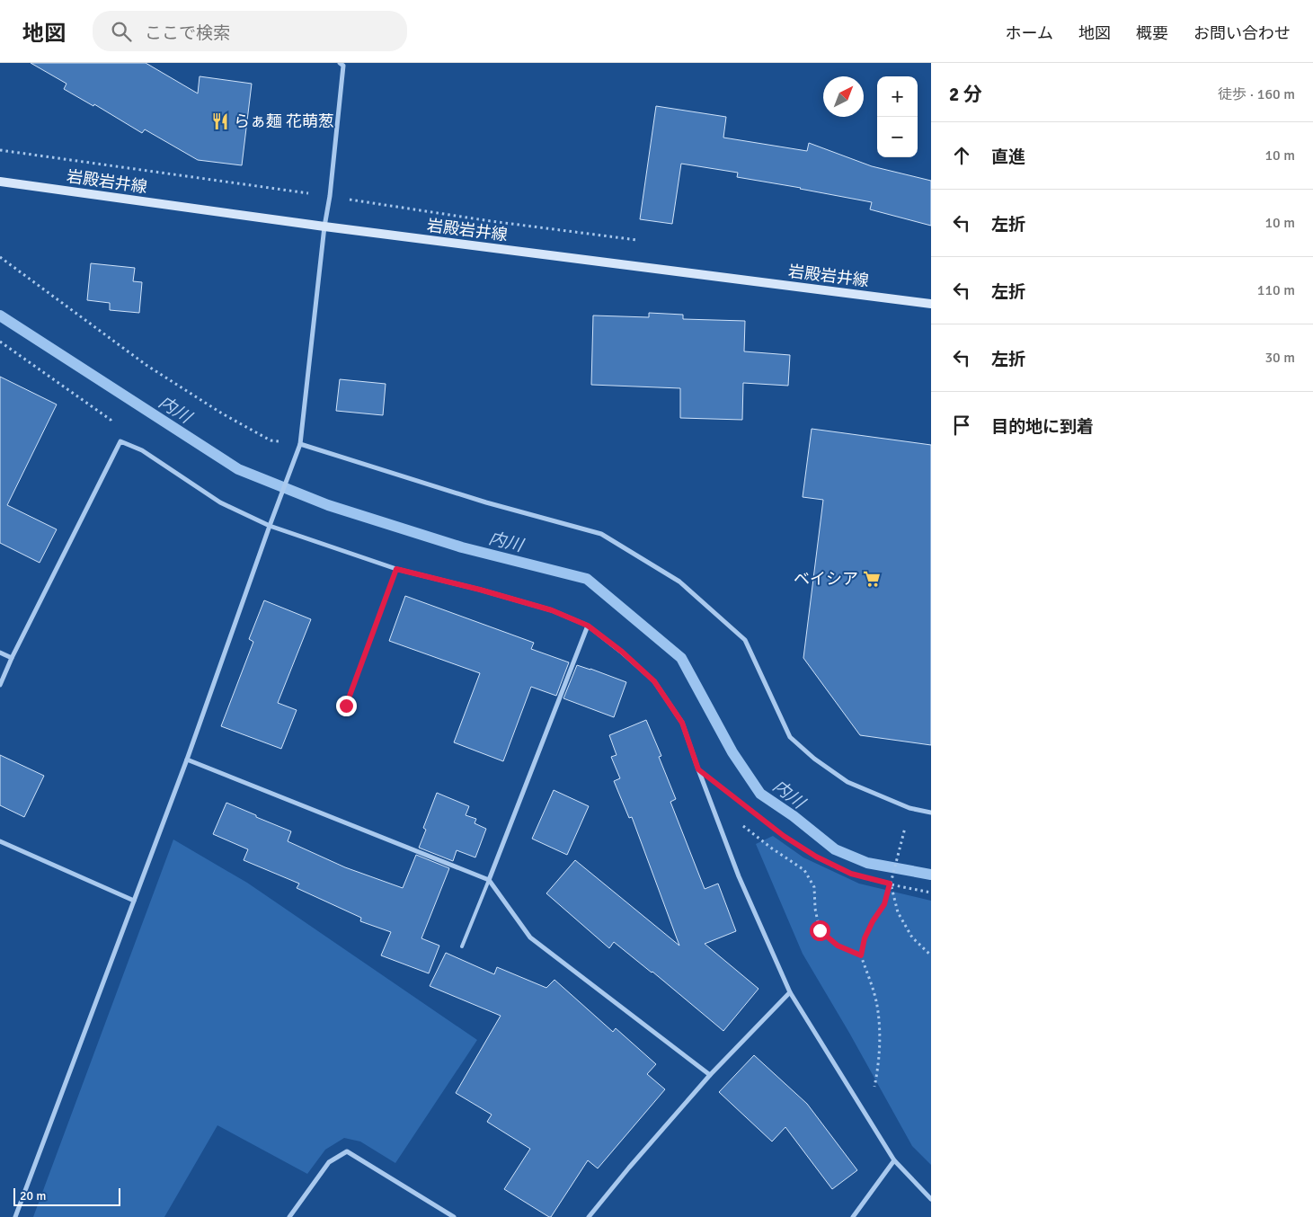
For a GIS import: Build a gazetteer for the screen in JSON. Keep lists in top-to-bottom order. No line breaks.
{"streets":{"main road":["岩殿岩井線"]},"water":["内川"],"places":{"restaurant":["らぁ麺 花萌葱"],"supermarket":["ベイシア"]},"scale_bar":"20 m","north":"top right","page":{"header":"地図","search":"ここで検索","nav":["ホーム","地図","概要","お問い合わせ"],"heading":["2 分","徒歩 · 160 m"],"map_buttons":["+","−"],"list":[["直進","10 m"],["左折","10 m"],["左折","110 m"],["左折","30 m"],"目的地に到着"],"scale":"20 m"}}
